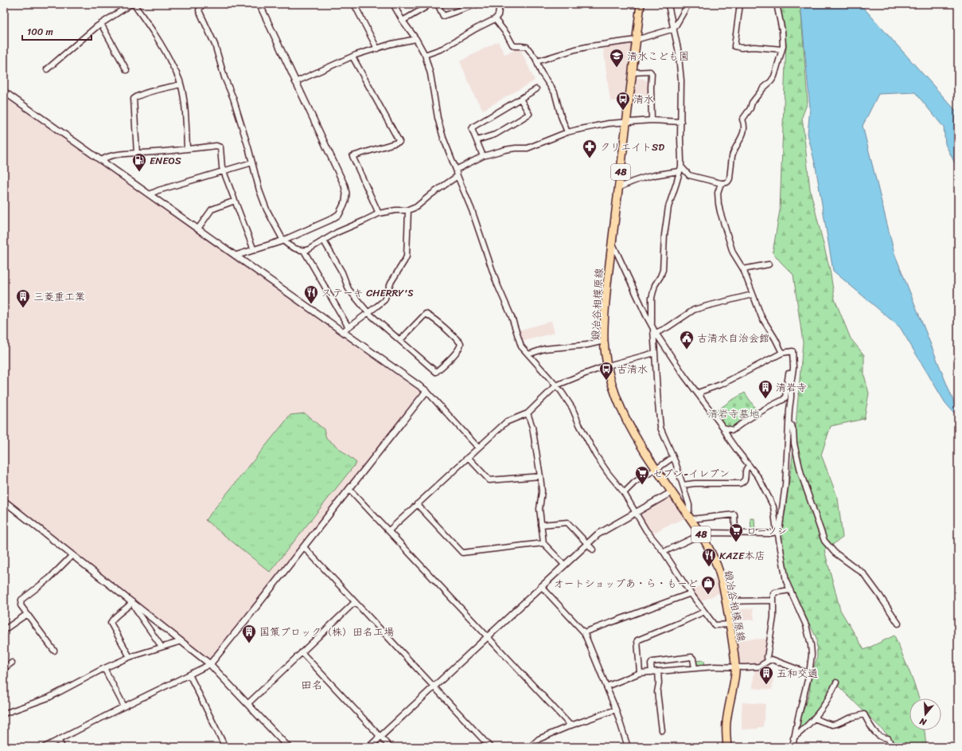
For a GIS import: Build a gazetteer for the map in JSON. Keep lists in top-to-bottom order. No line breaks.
{"streets":{"main road":["48","鍛冶谷相模原線"]},"districts":["田名"],"parks":["清岩寺墓地"],"places":{"school or university":["清水こども園"],"bus stop":["清水","古清水"],"pharmacy":["クリエイトSD"],"fuel station":["ENEOS"],"restaurant":["ステーキ CHERRY'S","KAZE本店"],"building":["三菱重工業","清岩寺","国策ブロック（株）田名工場","五和交通"],"public building":["古清水自治会館"],"supermarket":["セブン-イレブン","ローソン"],"shop":["オートショップあ・ら・もーど"]},"scale_bar":"100 m","north":"bottom"}
